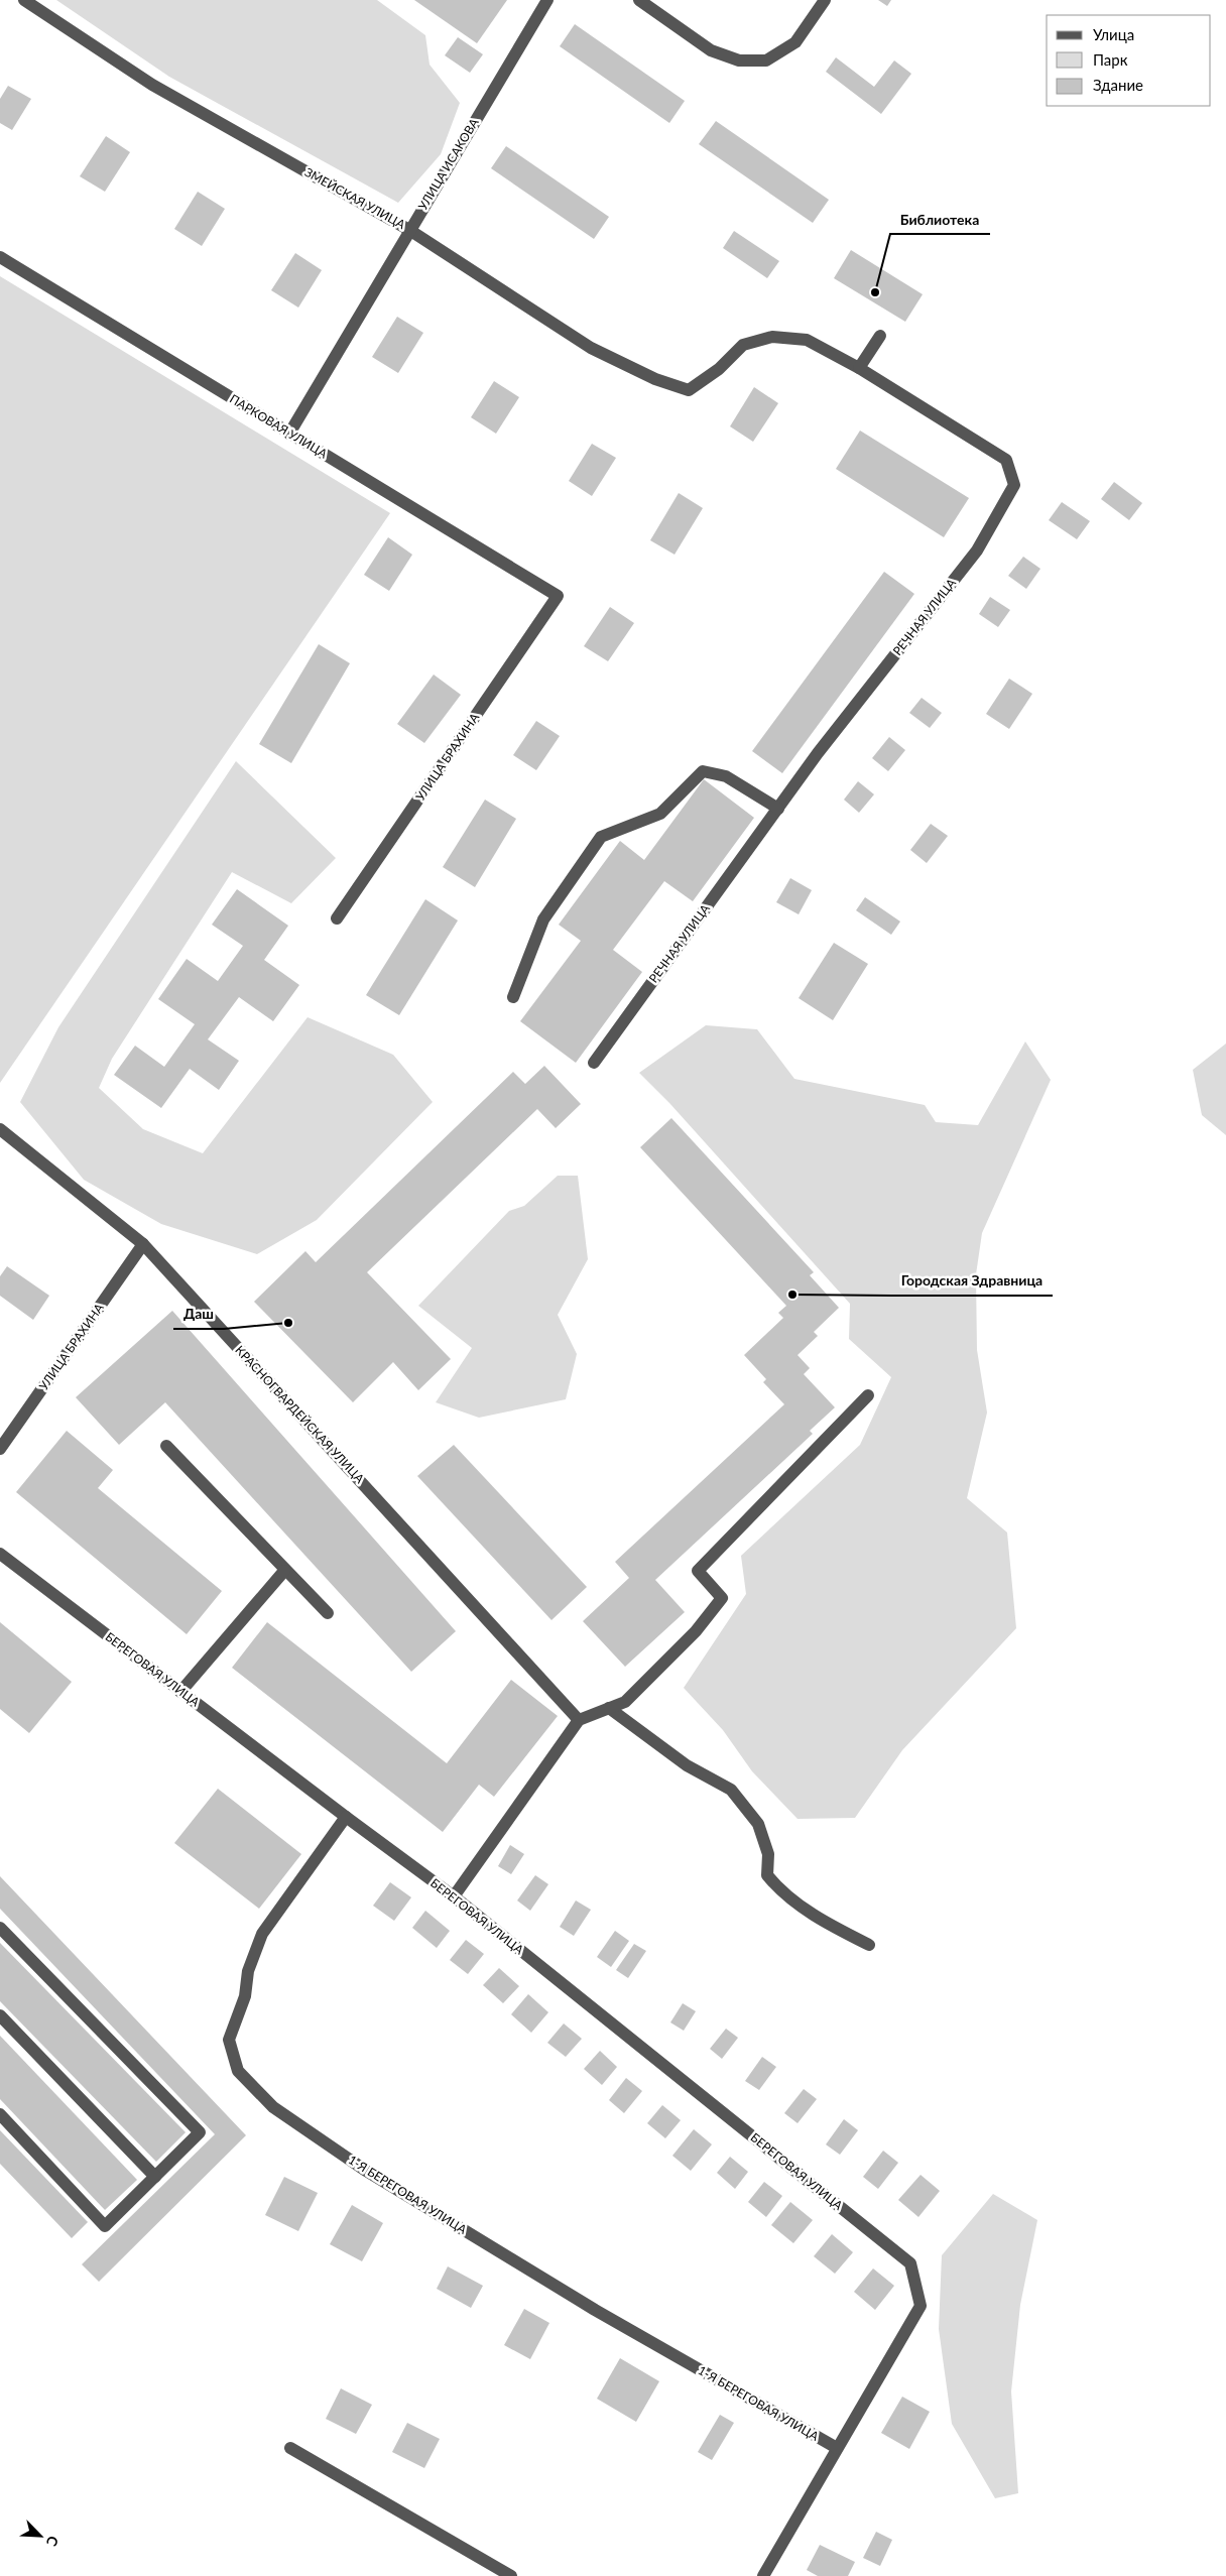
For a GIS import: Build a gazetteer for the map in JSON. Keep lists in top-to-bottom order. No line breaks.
{"streets":{"street":["УЛИЦА ИСАКОВА","ЗМЕЙСКАЯ УЛИЦА","ПАРКОВАЯ УЛИЦА","РЕЧНАЯ УЛИЦА","УЛИЦА БРАХИНА","КРАСНОГВАРДЕЙСКАЯ УЛИЦА","БЕРЕГОВАЯ УЛИЦА","1-Я БЕРЕГОВАЯ УЛИЦА"]},"crossings":[["УЛИЦА ИСАКОВА","ЗМЕЙСКАЯ УЛИЦА"],["УЛИЦА ИСАКОВА","ПАРКОВАЯ УЛИЦА"],["ЗМЕЙСКАЯ УЛИЦА","РЕЧНАЯ УЛИЦА"],["ПАРКОВАЯ УЛИЦА","УЛИЦА БРАХИНА"],["УЛИЦА БРАХИНА","КРАСНОГВАРДЕЙСКАЯ УЛИЦА"],["БЕРЕГОВАЯ УЛИЦА","1-Я БЕРЕГОВАЯ УЛИЦА"]],"places":["Библиотека","Городская Здравница","Даш"],"legend":["Улица","Парк","Здание"],"north":"bottom right"}
